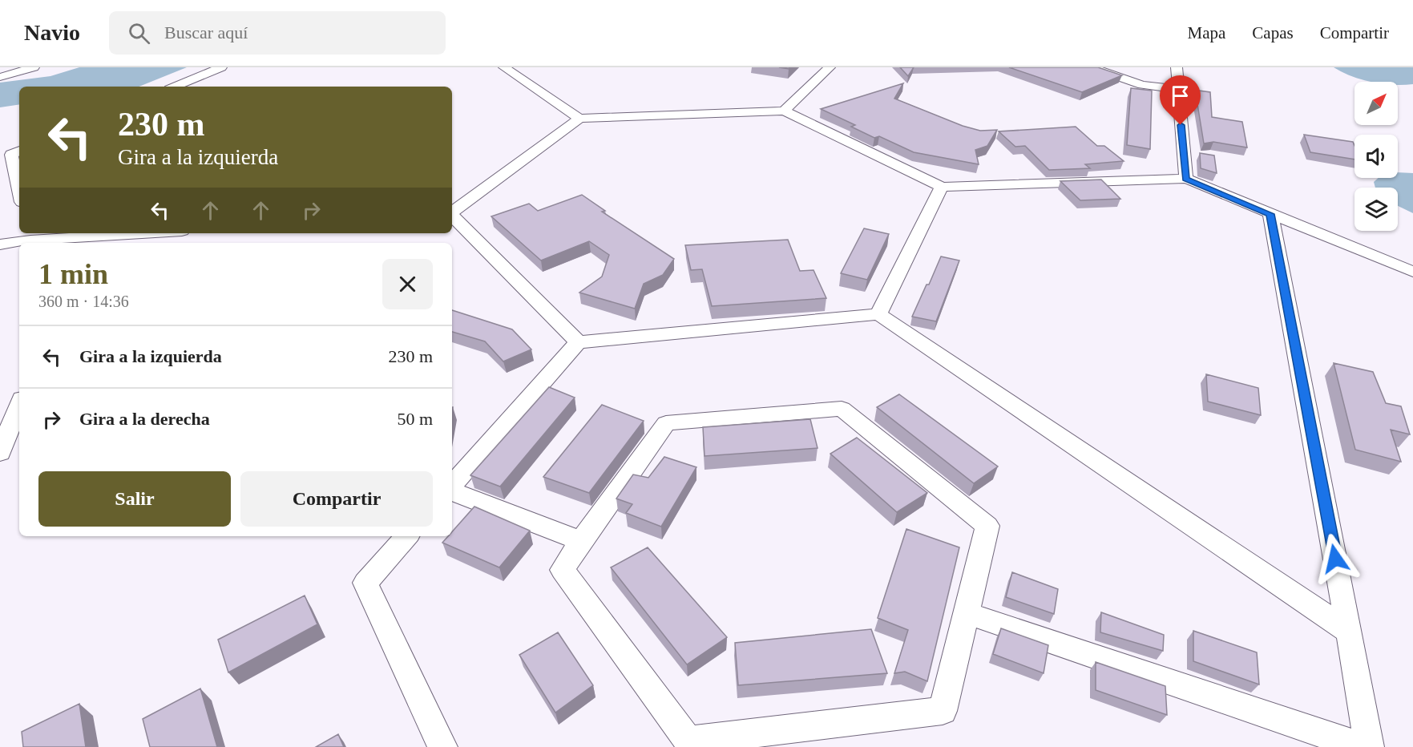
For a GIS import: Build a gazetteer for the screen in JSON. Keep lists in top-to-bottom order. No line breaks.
{"north":"top right","page":{"header":"Navio","search":"Buscar aquí","nav":["Mapa","Capas","Compartir"],"turn":["230 m","Gira a la izquierda"],"heading":["1 min","360 m · 14:36"],"list":[{"name":"Gira a la izquierda","value":"230 m"},{"name":"Gira a la derecha","value":"50 m"}],"buttons":["Salir","Compartir"]}}
